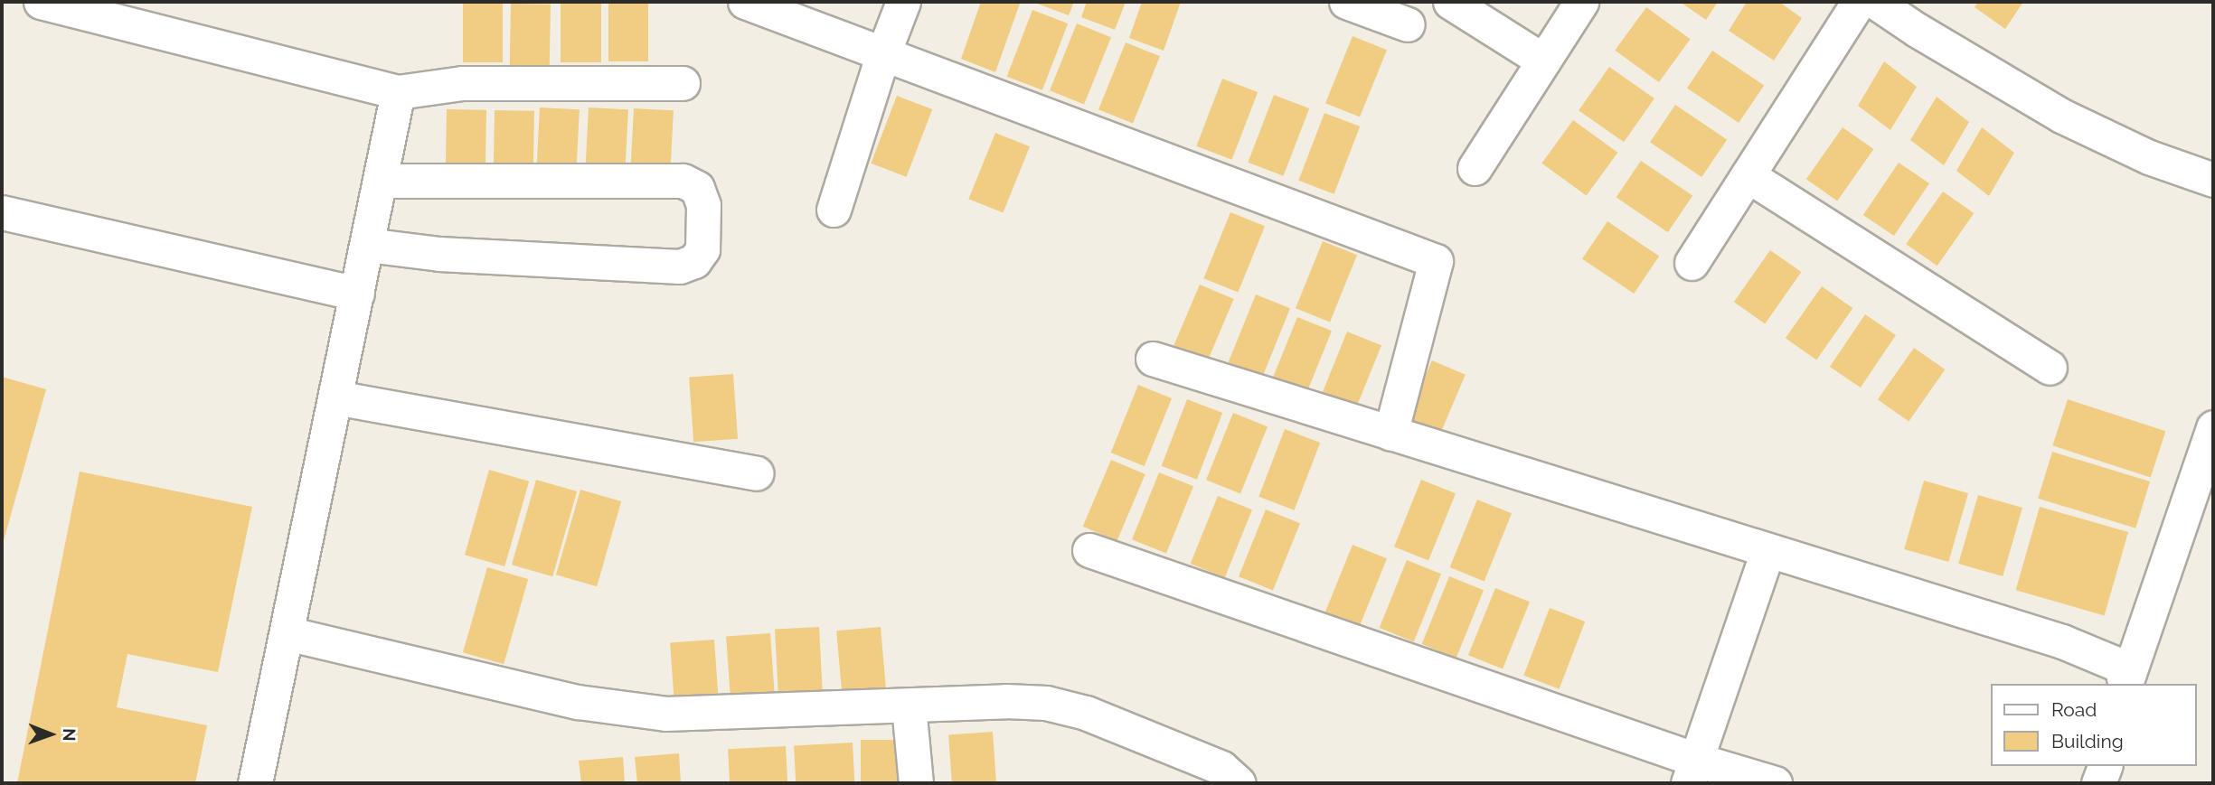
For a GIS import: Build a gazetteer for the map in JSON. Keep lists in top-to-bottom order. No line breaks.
{"legend":["Road","Building"],"north":"right"}
